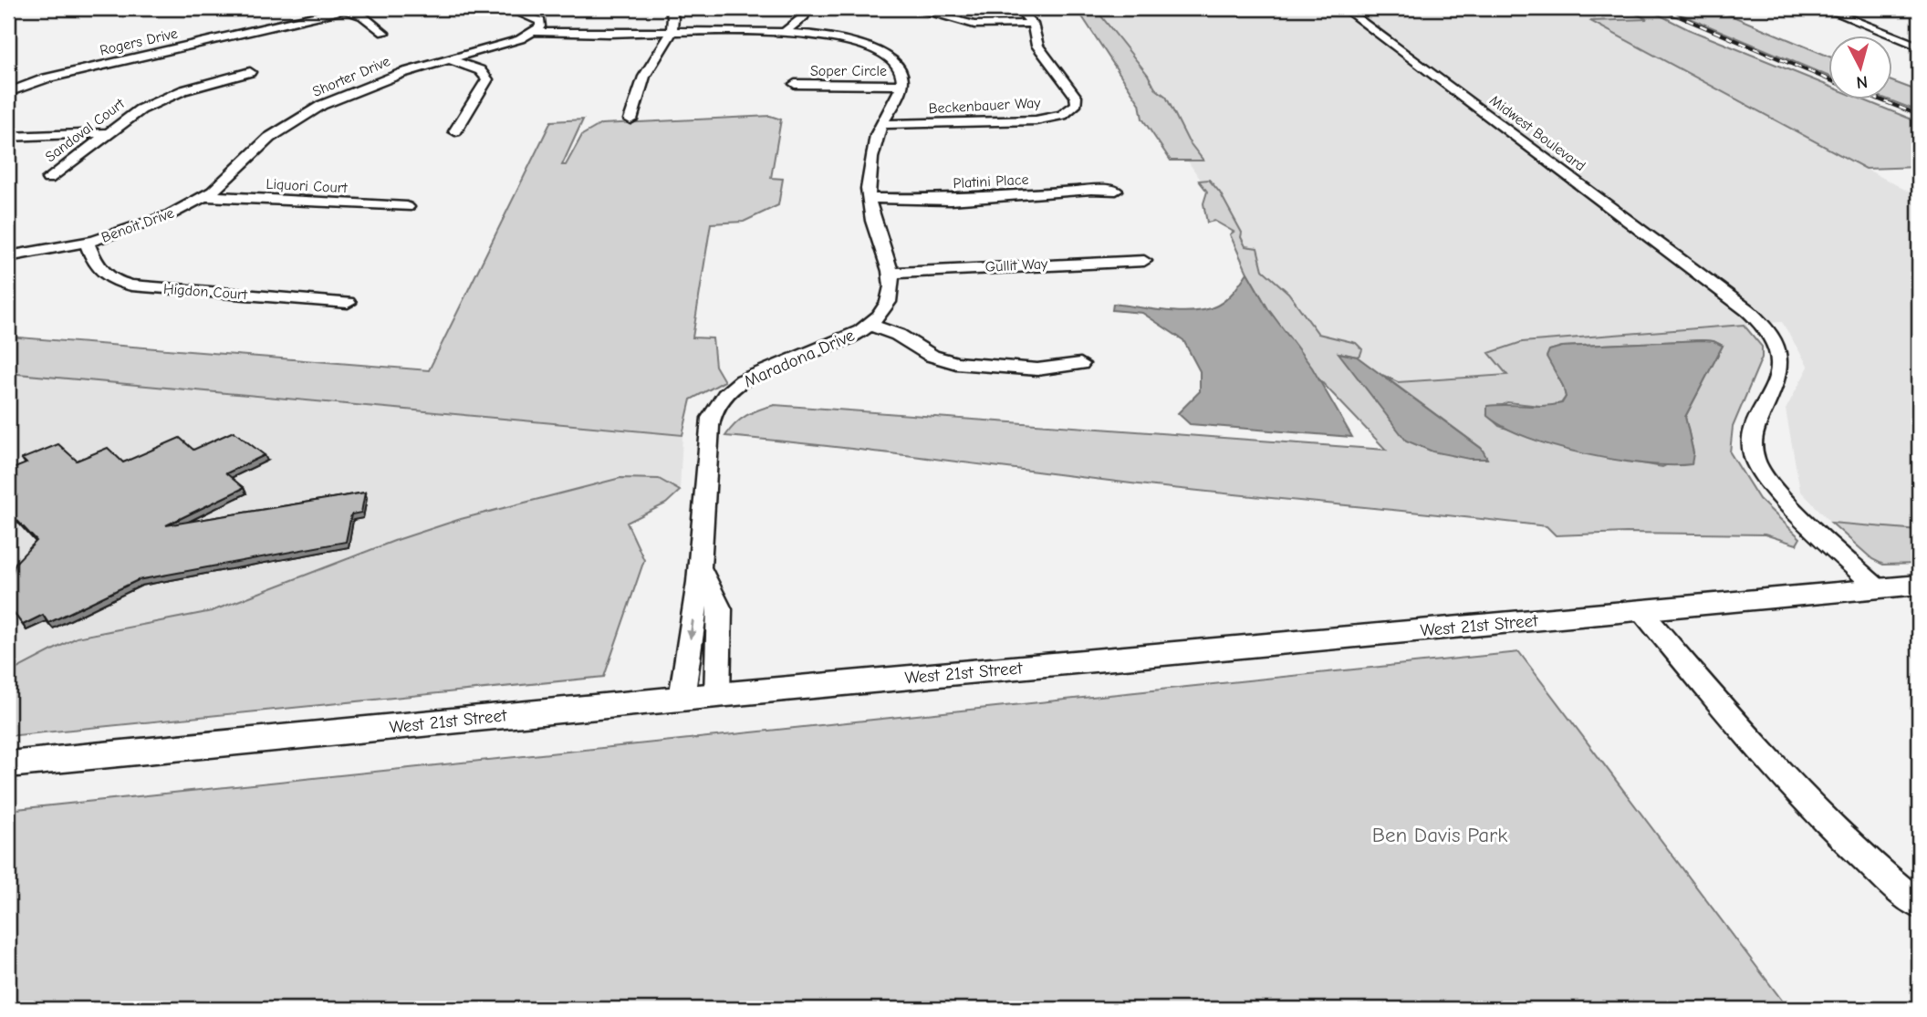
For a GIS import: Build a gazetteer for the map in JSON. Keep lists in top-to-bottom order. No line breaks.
{"streets":{"street":["Rogers Drive","Soper Circle","Shorter Drive","Beckenbauer Way","Sandoval Court","Midwest Boulevard","Platini Place","Liquori Court","Benoit Drive","Gullit Way","Higdon Court","Maradona Drive","West 21st Street"]},"crossings":[["Soper Circle","Maradona Drive"],["Shorter Drive","Benoit Drive"],["Beckenbauer Way","Maradona Drive"],["Midwest Boulevard","West 21st Street"],["Platini Place","Maradona Drive"],["Liquori Court","Benoit Drive"],["Benoit Drive","Higdon Court"],["Gullit Way","Maradona Drive"],["Maradona Drive","West 21st Street"]],"parks":["Ben Davis Park"],"north":"bottom"}
